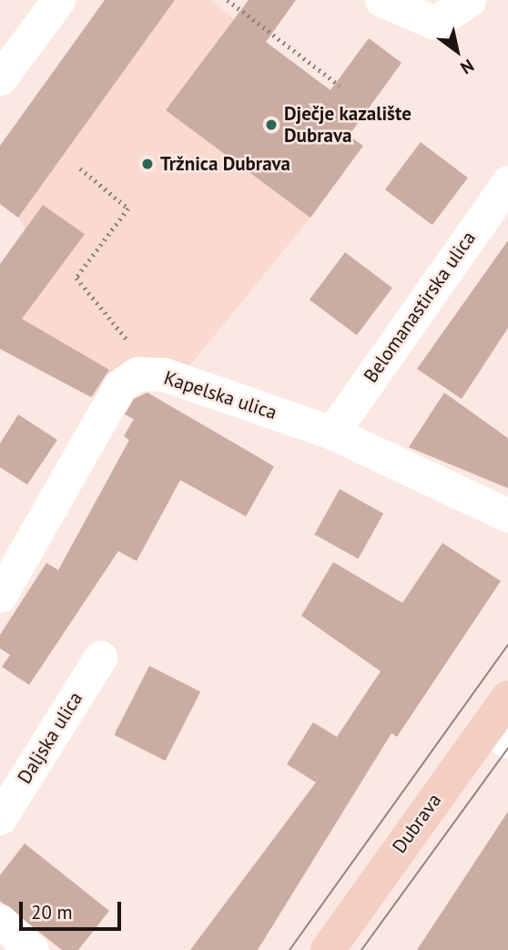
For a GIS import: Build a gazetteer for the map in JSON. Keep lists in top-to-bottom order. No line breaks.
{"streets":{"main road":["Dubrava"],"street":["Belomanastirska ulica","Kapelska ulica","Daljska ulica"]},"crossings":[["Belomanastirska ulica","Kapelska ulica"]],"places":["Dječje kazalište Dubrava","Tržnica Dubrava"],"scale_bar":"20 m","north":"bottom right"}
